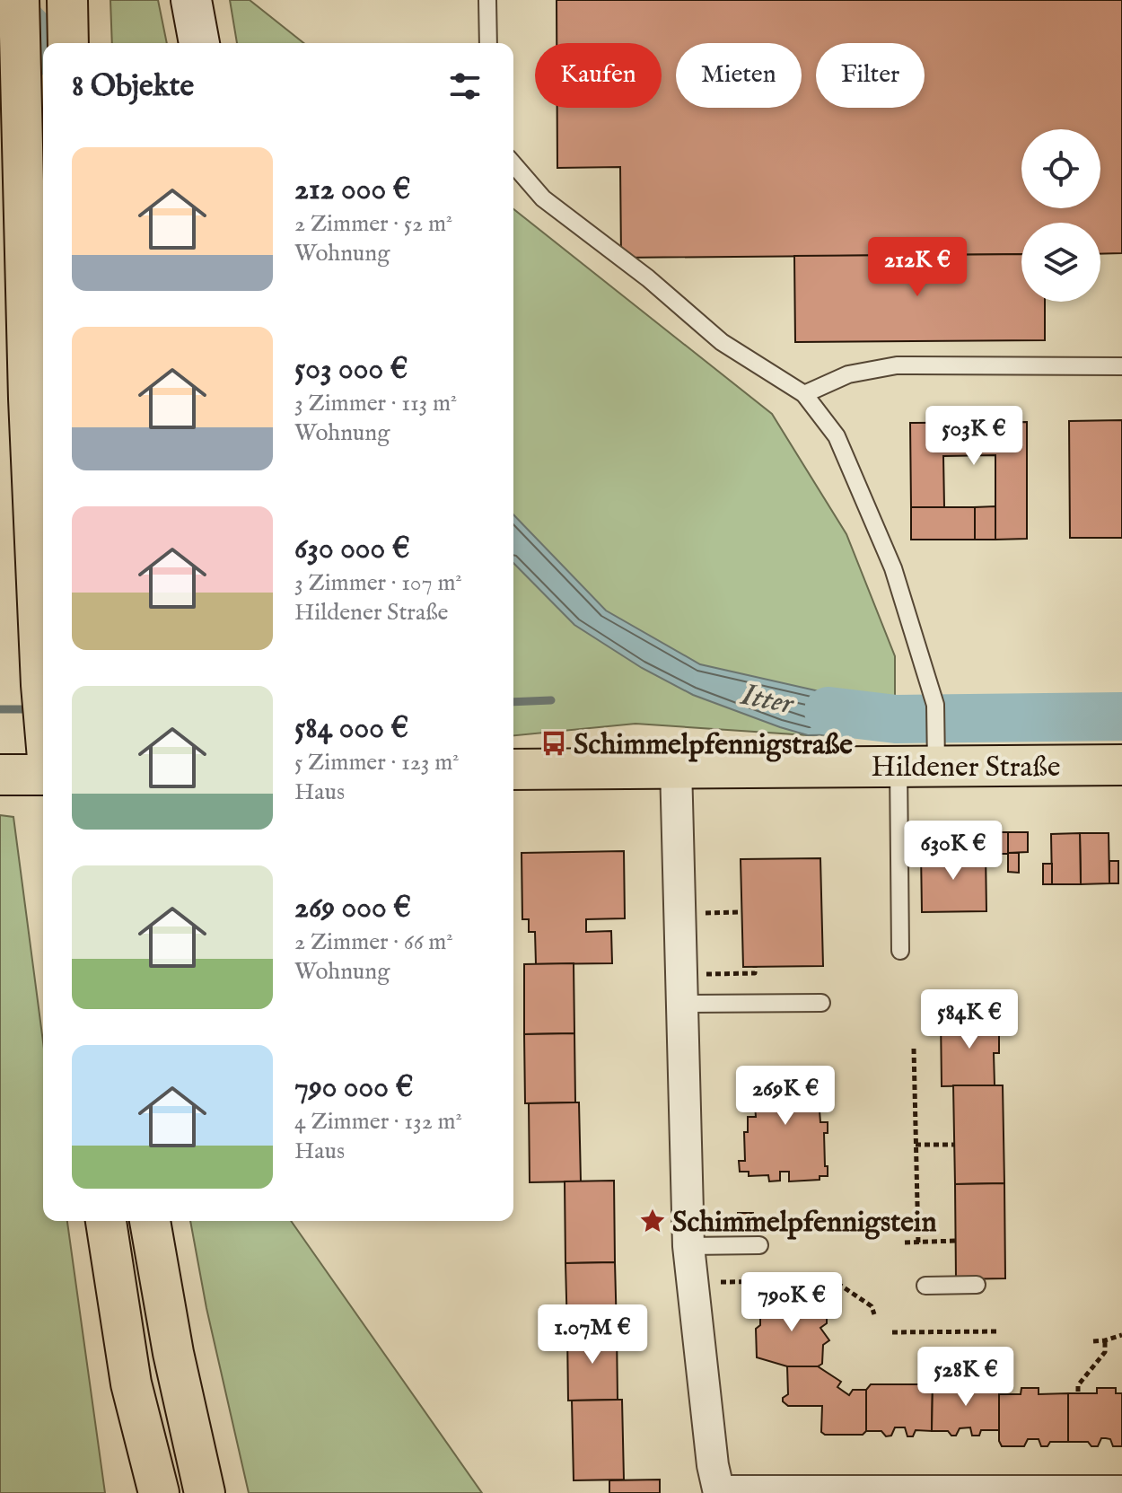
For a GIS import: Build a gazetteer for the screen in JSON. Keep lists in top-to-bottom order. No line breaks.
{"streets":{"main road":["Hildener Straße"]},"water":["Itter"],"places":{"bus stop":["Schimmelpfennigstraße"],"place":["Schimmelpfennigstein"]},"page":{"chip":["Kaufen","Mieten","Filter"],"heading":"8 Objekte","list":[{"name":"212 000 €","note":"2 Zimmer · 52 m² · Wohnung"},{"name":"503 000 €","note":"3 Zimmer · 113 m² · Wohnung"},{"name":"630 000 €","note":"3 Zimmer · 107 m² · Hildener Straße"},{"name":"584 000 €","note":"5 Zimmer · 123 m² · Haus"},{"name":"269 000 €","note":"2 Zimmer · 66 m² · Wohnung"},{"name":"790 000 €","note":"4 Zimmer · 132 m² · Haus"}],"price":["212K €","503K €","630K €","584K €","269K €","790K €","1.07M €","528K €"]}}
